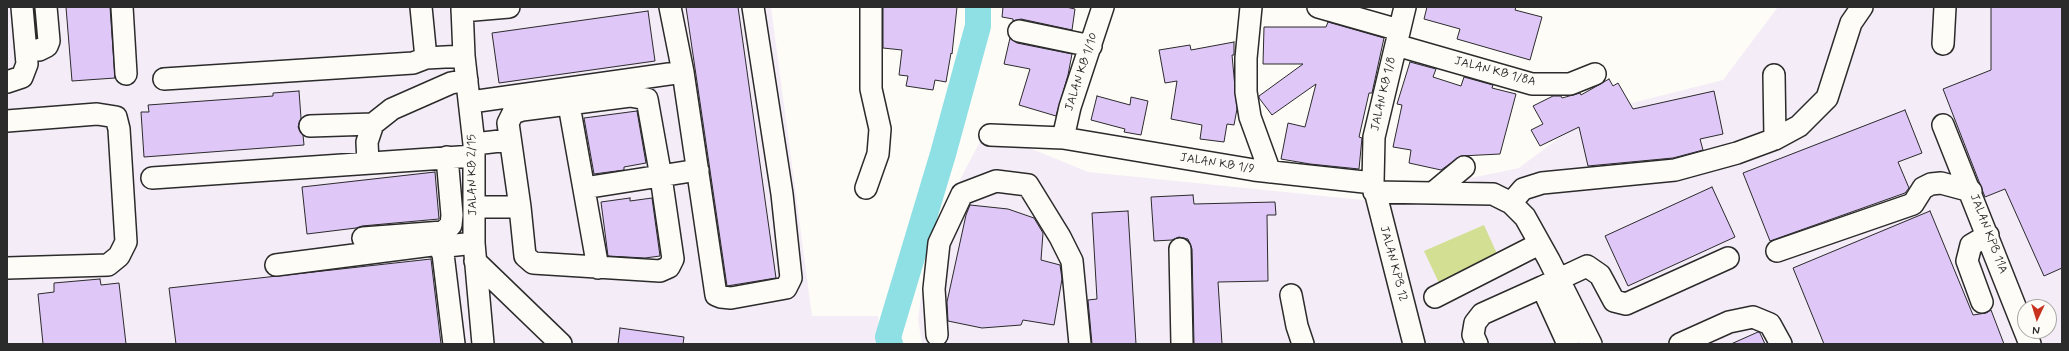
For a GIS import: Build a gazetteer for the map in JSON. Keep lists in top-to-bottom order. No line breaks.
{"streets":{"street":["JALAN KB 1/10","JALAN KB 1/8A","JALAN KB 1/8","JALAN KB 1/9","JALAN KB 2/15","JALAN KPB 11A","JALAN KPB 12"]},"crossings":[["JALAN KB 1/10","JALAN KB 1/9"],["JALAN KB 1/8A","JALAN KB 1/8"],["JALAN KB 1/8","JALAN KB 1/9"],["JALAN KB 1/8","JALAN KPB 12"],["JALAN KB 1/9","JALAN KPB 12"]],"north":"bottom"}
